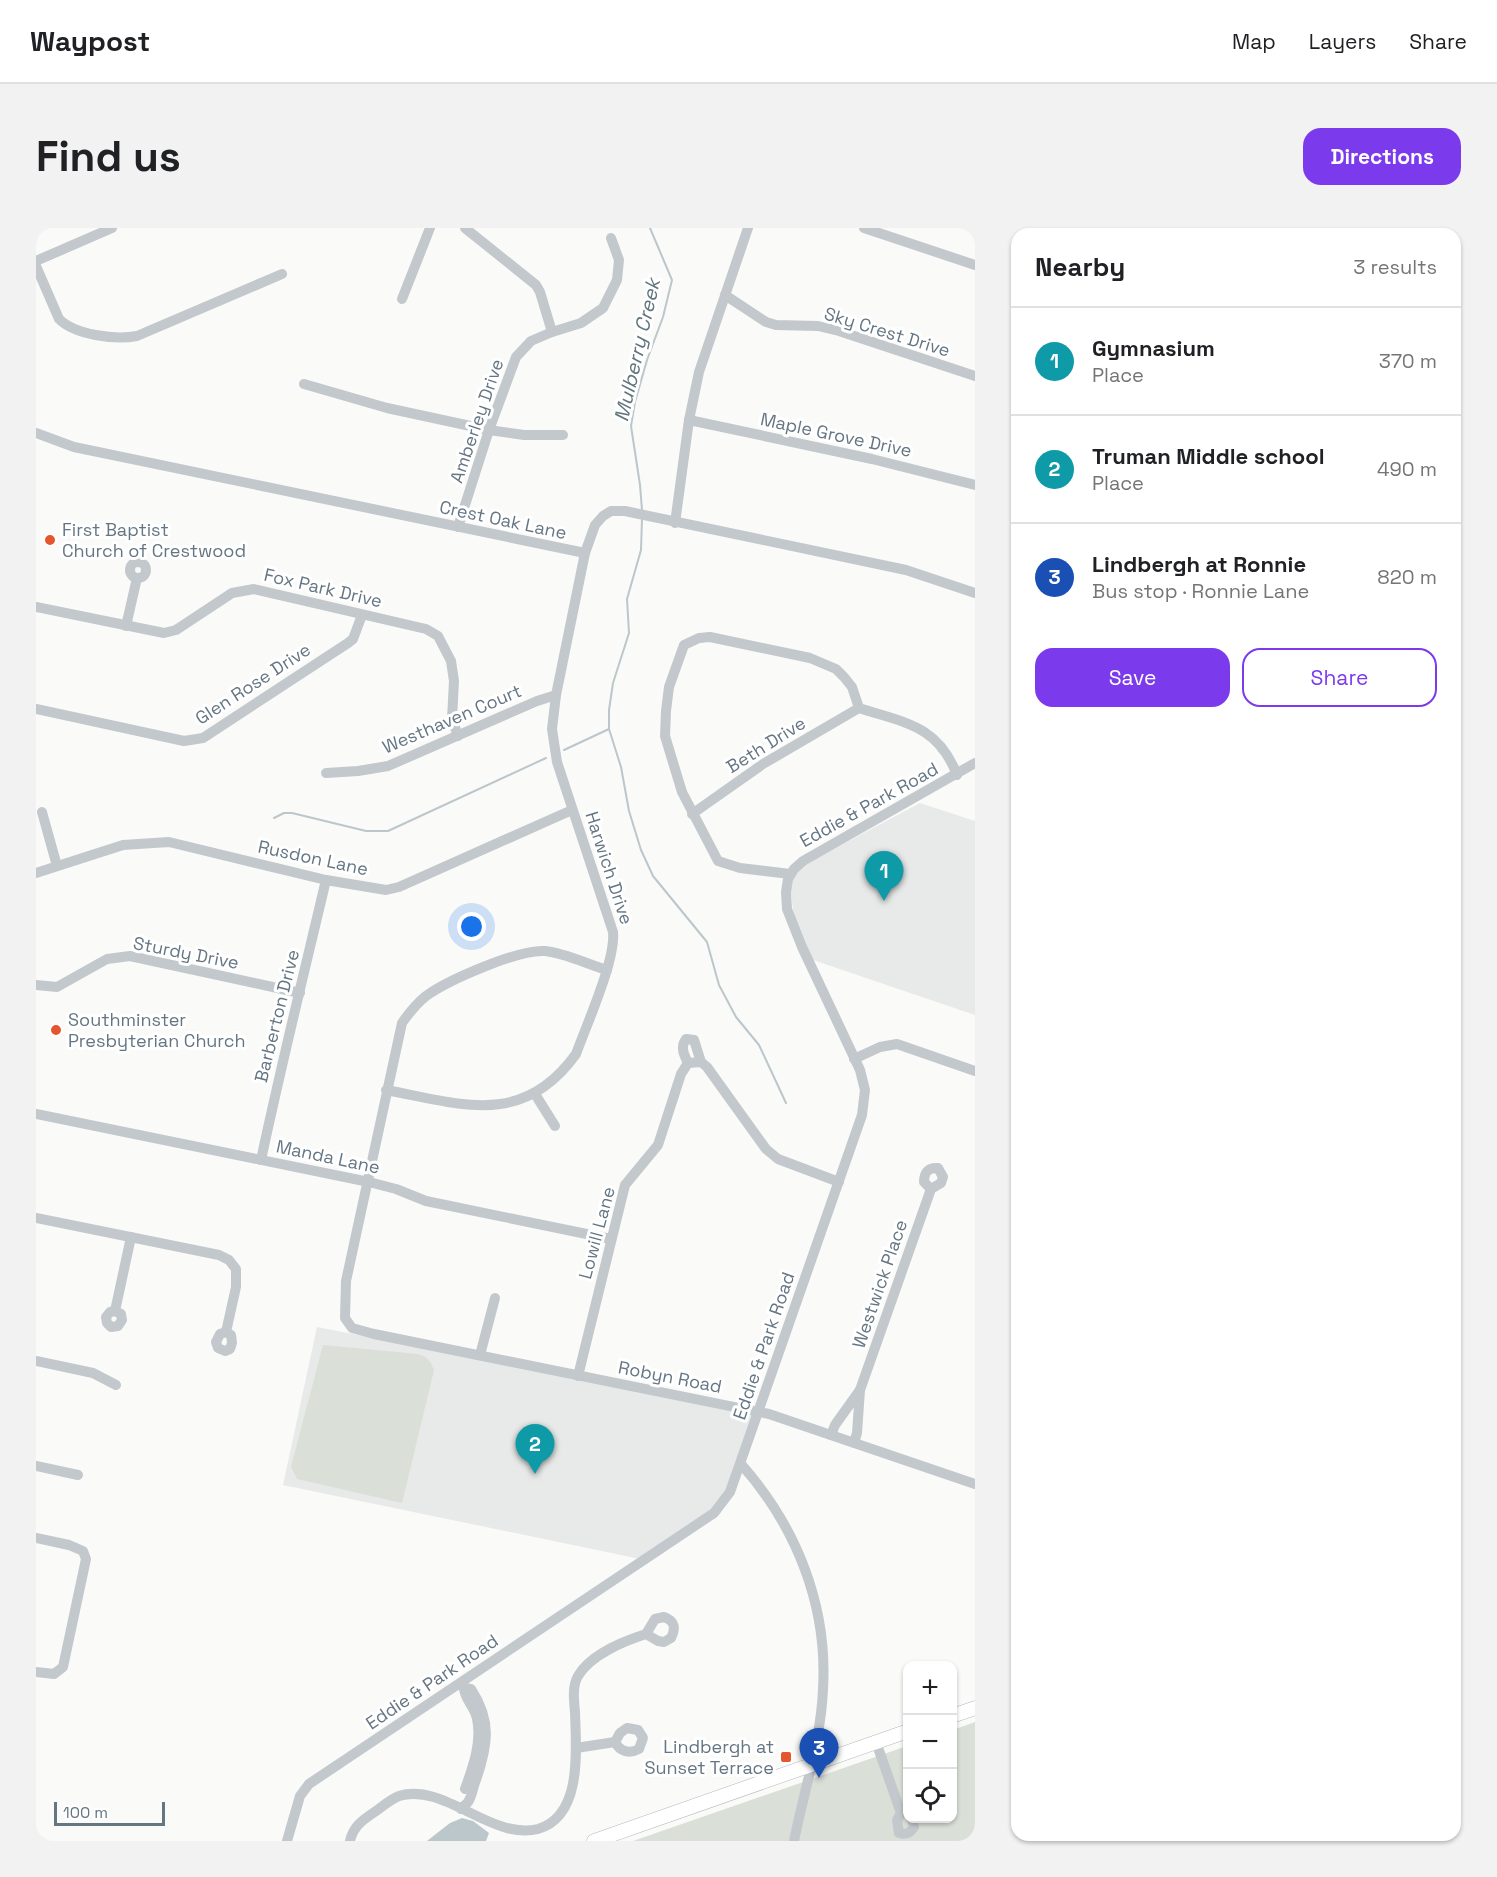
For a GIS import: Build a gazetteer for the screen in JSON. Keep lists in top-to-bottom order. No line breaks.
{"streets":{"street":["Sky Crest Drive","Amberley Drive","Maple Grove Drive","Crest Oak Lane","Fox Park Drive","Glen Rose Drive","Westhaven Court","Beth Drive","Eddie & Park Road","Rusdon Lane","Harwich Drive","Sturdy Drive","Barberton Drive","Manda Lane","Lowill Lane","Westwick Place","Robyn Road"]},"crossings":[["Amberley Drive","Crest Oak Lane"],["Crest Oak Lane","Harwich Drive"],["Fox Park Drive","Glen Rose Drive"],["Fox Park Drive","Westhaven Court"],["Westhaven Court","Harwich Drive"],["Eddie & Park Road","Robyn Road"],["Rusdon Lane","Harwich Drive"],["Rusdon Lane","Barberton Drive"],["Sturdy Drive","Barberton Drive"],["Barberton Drive","Manda Lane"],["Manda Lane","Lowill Lane"],["Manda Lane","Robyn Road"],["Lowill Lane","Robyn Road"],["Westwick Place","Robyn Road"]],"water":["Mulberry Creek"],"places":{"other":["First Baptist Church of Crestwood","Southminster Presbyterian Church"],"transit":["Lindbergh at Sunset Terrace"]},"scale_bar":"100 m","page":{"header":"Waypost","nav":["Map","Layers","Share"],"buttons":["Directions",["Save","Share"]],"title":"Find us","heading":["Nearby","3 results"],"list":[{"mark":"1","name":"Gymnasium","note":"Place","value":"370 m"},{"mark":"2","name":"Truman Middle school","note":"Place","value":"490 m"},{"mark":"3","name":"Lindbergh at Ronnie","note":"Bus stop · Ronnie Lane","value":"820 m"}],"pins":["1","2","3"],"map_buttons":["+","−"],"scale":"100 m"}}
